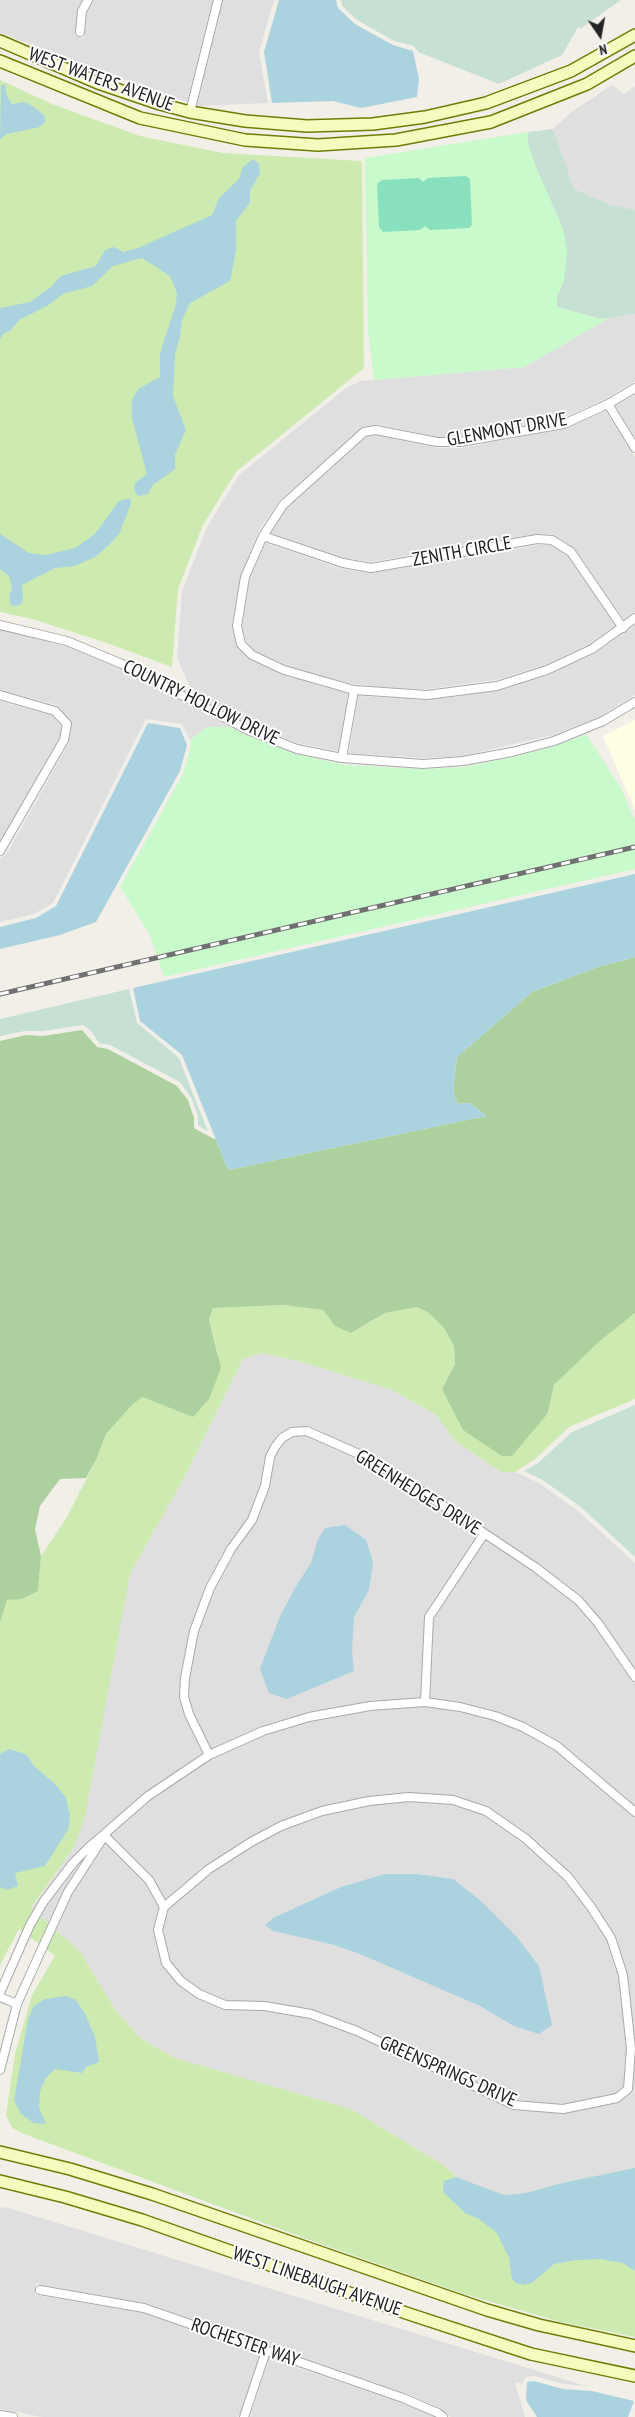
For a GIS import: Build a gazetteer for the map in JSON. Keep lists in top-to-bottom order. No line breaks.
{"streets":{"street":["WEST WATERS AVENUE","GLENMONT DRIVE","ZENITH CIRCLE","COUNTRY HOLLOW DRIVE","GREENHEDGES DRIVE","GREENSPRINGS DRIVE","WEST LINEBAUGH AVENUE","ROCHESTER WAY"]},"crossings":[["GLENMONT DRIVE","ZENITH CIRCLE"]],"north":"bottom"}
